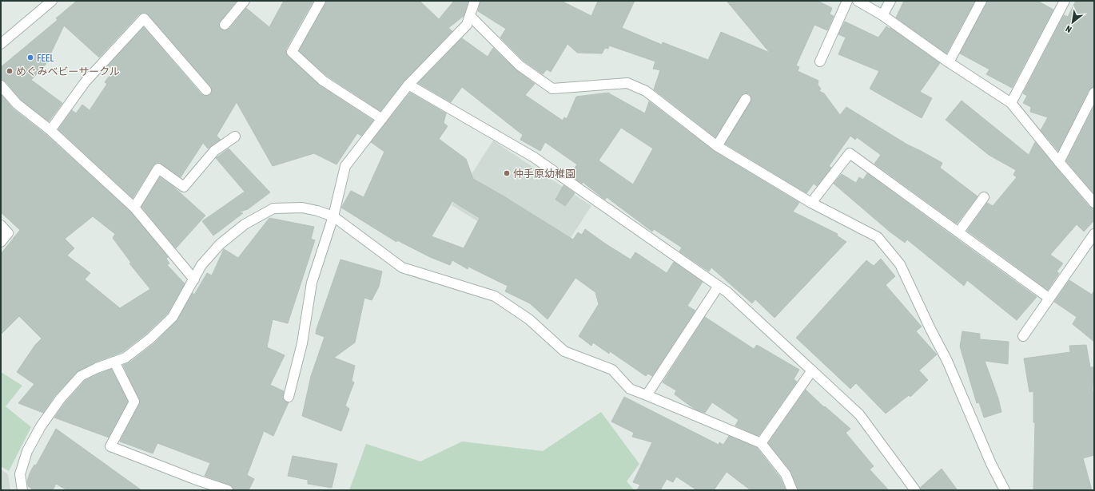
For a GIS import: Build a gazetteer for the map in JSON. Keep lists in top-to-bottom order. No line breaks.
{"places":["FEEL","めぐみベビーサークル","仲手原幼稚園"],"north":"bottom left"}
